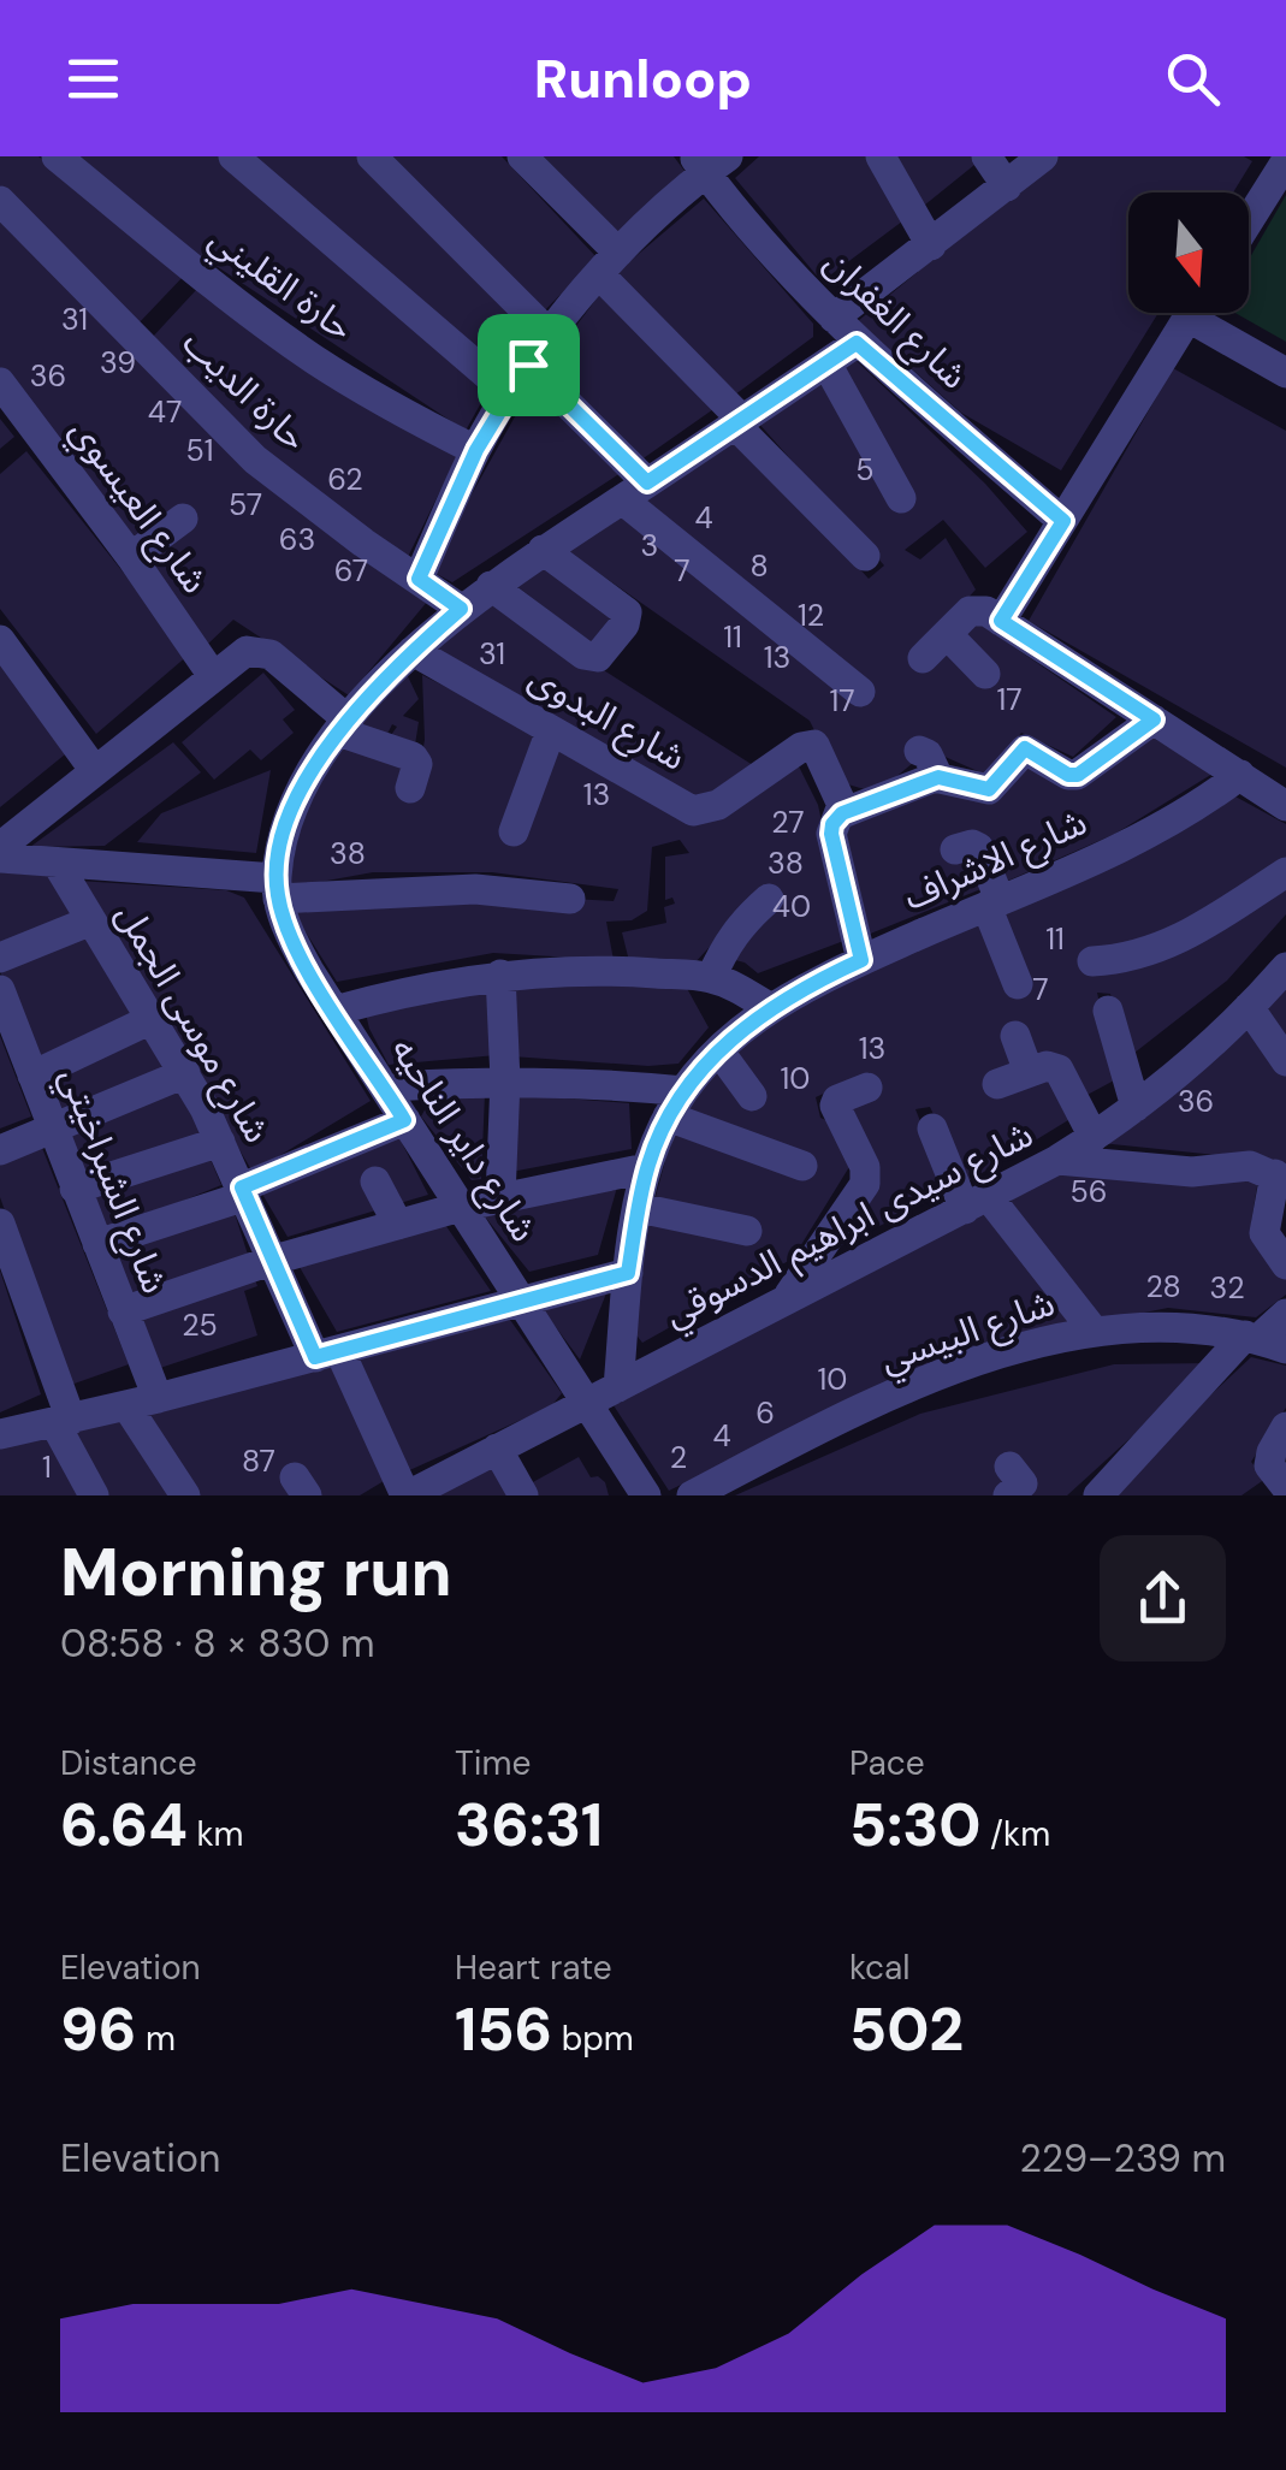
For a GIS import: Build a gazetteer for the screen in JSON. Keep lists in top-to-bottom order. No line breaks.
{"streets":{"street":["حارة القليني","شارع الغفران","حارة الديب","شارع العيسوي","شارع البدوى","شارع الاشراف","شارع موسى الجمل","شارع داير الناحيه","شارع الشبراخيتي","شارع سيدى ابراهيم الدسوقي","شارع البيسي"]},"crossings":[["شارع البدوى","شارع الاشراف"],["شارع الاشراف","شارع سيدى ابراهيم الدسوقي"],["شارع موسى الجمل","شارع سيدى ابراهيم الدسوقي"],["شارع داير الناحيه","شارع سيدى ابراهيم الدسوقي"]],"house_numbers":["31","39","36","47","51","5","62","57","4","63","3","8","67","7","12","11","31","13","17","17","13","27","38","38","40","11","7","13","10","36","56","28","32","25","10","6","4","2","87","1"],"north":"bottom","page":{"header":"Runloop","heading":["Morning run","08:58 · 8 × 830 m"],"stats":[["Distance","6.64 km"],["Time","36:31"],["Pace","5:30 /km"],["Elevation","96 m"],["Heart rate","156 bpm"],["kcal","502"]],"chart":["Elevation","229–239 m"]}}
